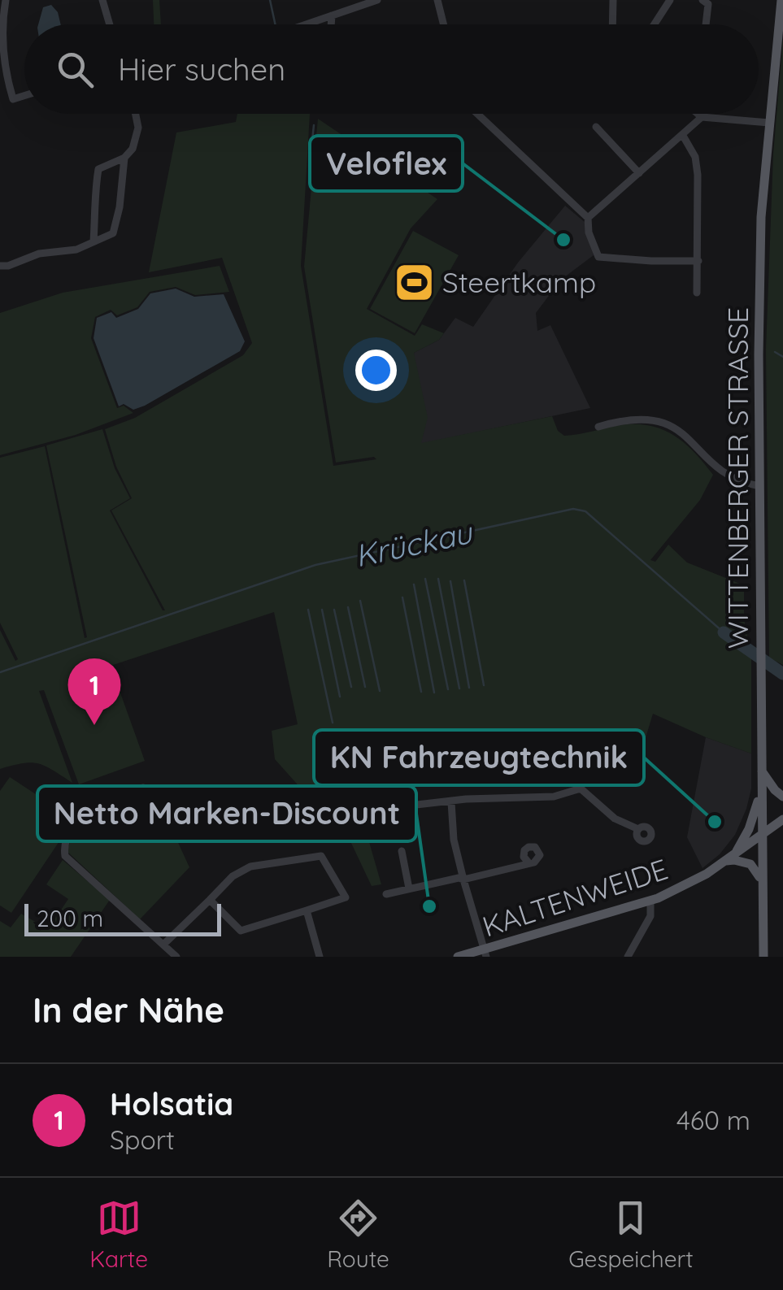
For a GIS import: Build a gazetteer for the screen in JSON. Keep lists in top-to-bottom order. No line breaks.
{"streets":{"main road":["WITTENBERGER STRASSE","KALTENWEIDE"]},"crossings":[["WITTENBERGER STRASSE","KALTENWEIDE"]],"water":["Krückau"],"places":{"other":["Veloflex","KN Fahrzeugtechnik","Netto Marken-Discount"],"sports":["Steertkamp"]},"scale_bar":"200 m","page":{"search":"Hier suchen","pins":"1","scale":"200 m","heading":"In der Nähe","list":[{"mark":"1","name":"Holsatia","note":"Sport","value":"460 m"}],"nav":["Karte","Route","Gespeichert"]}}
